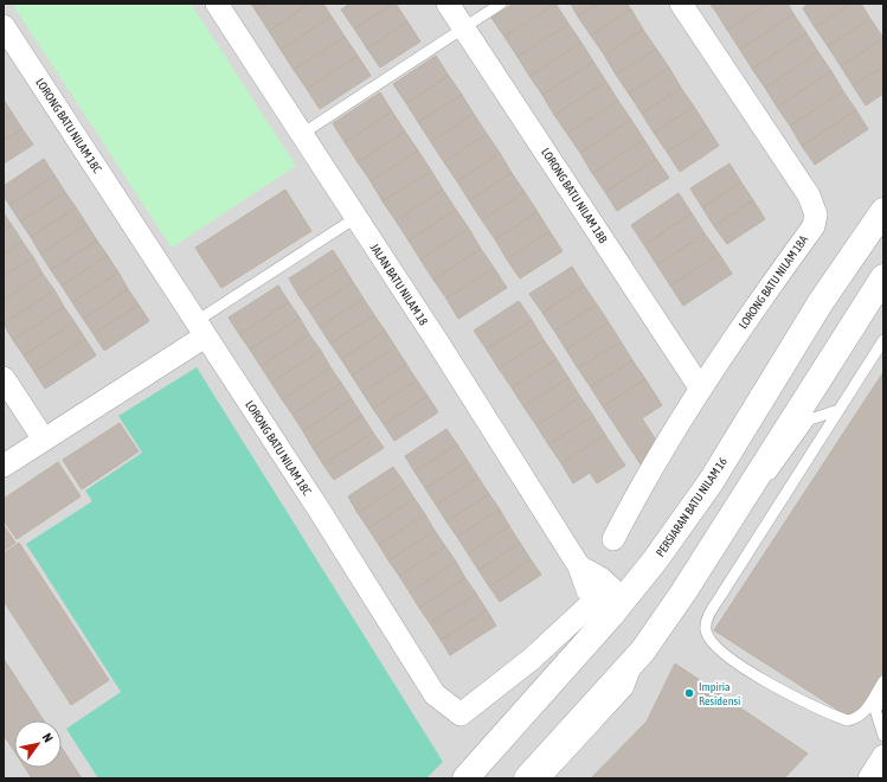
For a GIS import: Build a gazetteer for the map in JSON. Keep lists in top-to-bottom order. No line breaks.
{"streets":{"street":["LORONG BATU NILAM 18C","LORONG BATU NILAM 18B","LORONG BATU NILAM 18A","JALAN BATU NILAM 18","PERSIARAN BATU NILAM 16"]},"crossings":[["LORONG BATU NILAM 18C","JALAN BATU NILAM 18"],["LORONG BATU NILAM 18C","PERSIARAN BATU NILAM 16"],["LORONG BATU NILAM 18B","LORONG BATU NILAM 18A"],["JALAN BATU NILAM 18","PERSIARAN BATU NILAM 16"]],"places":["Impiria Residensi"],"north":"top right"}
